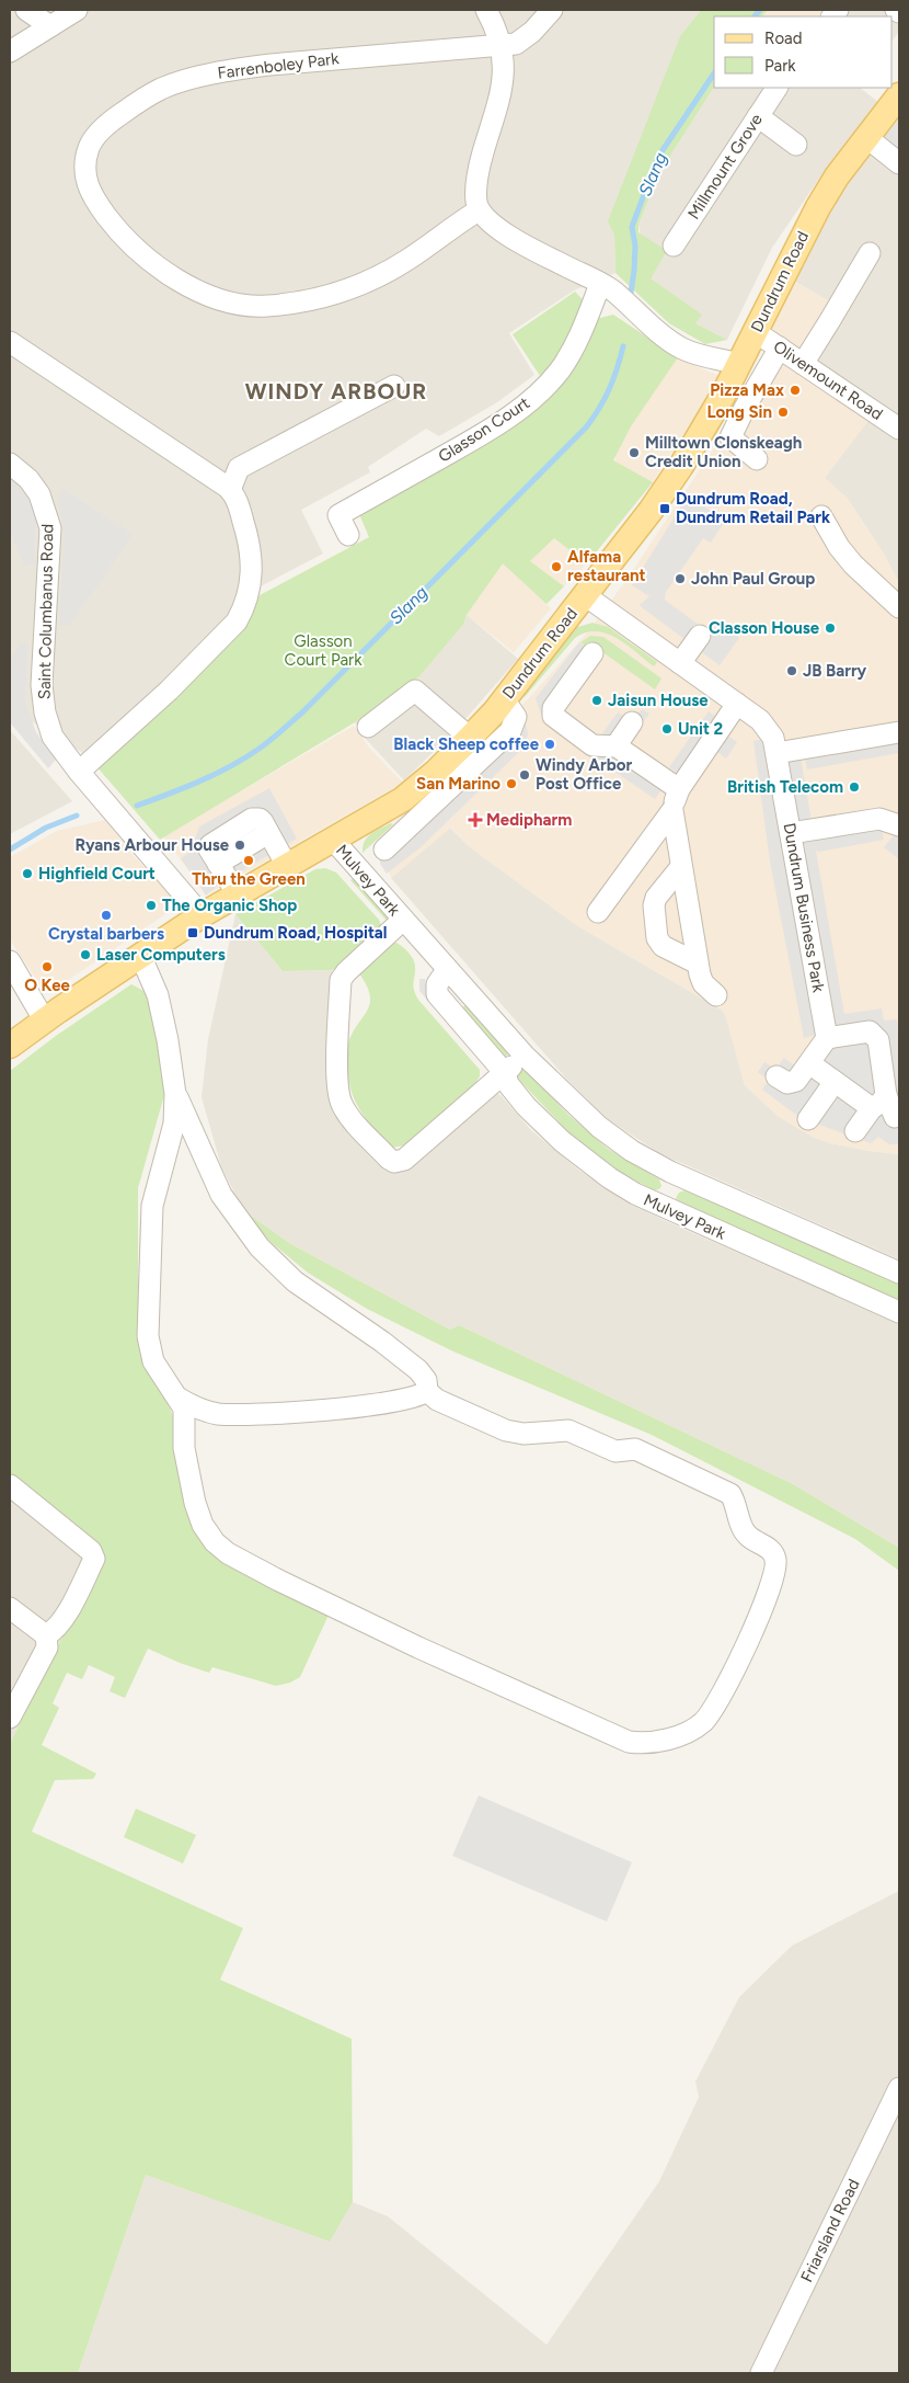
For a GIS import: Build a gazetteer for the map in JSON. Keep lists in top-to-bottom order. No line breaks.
{"streets":{"main road":["Dundrum Road"],"street":["Farrenboley Park","Millmount Grove","Olivemount Road","Glasson Court","Saint Columbanus Road","Mulvey Park","Dundrum Business Park","Friarsland Road"]},"crossings":[["Dundrum Road","Olivemount Road"],["Dundrum Road","Saint Columbanus Road"],["Dundrum Road","Mulvey Park"],["Dundrum Road","Dundrum Business Park"]],"districts":["WINDY ARBOUR"],"water":["Slang"],"parks":["Glasson Court Park"],"places":{"other":["Pizza Max","Long Sin","Milltown Clonskeagh Credit Union","Alfama restaurant","John Paul Group","Classon House","JB Barry","Jaisun House","Unit 2","Black Sheep coffee","Windy Arbor Post Office","San Marino","British Telecom","Ryans Arbour House","Thru the Green","Highfield Court","The Organic Shop","Crystal barbers","Laser Computers","O Kee"],"transit":["Dundrum Road, Dundrum Retail Park","Dundrum Road, Hospital"],"health":["Medipharm"]},"legend":["Road","Park"]}
